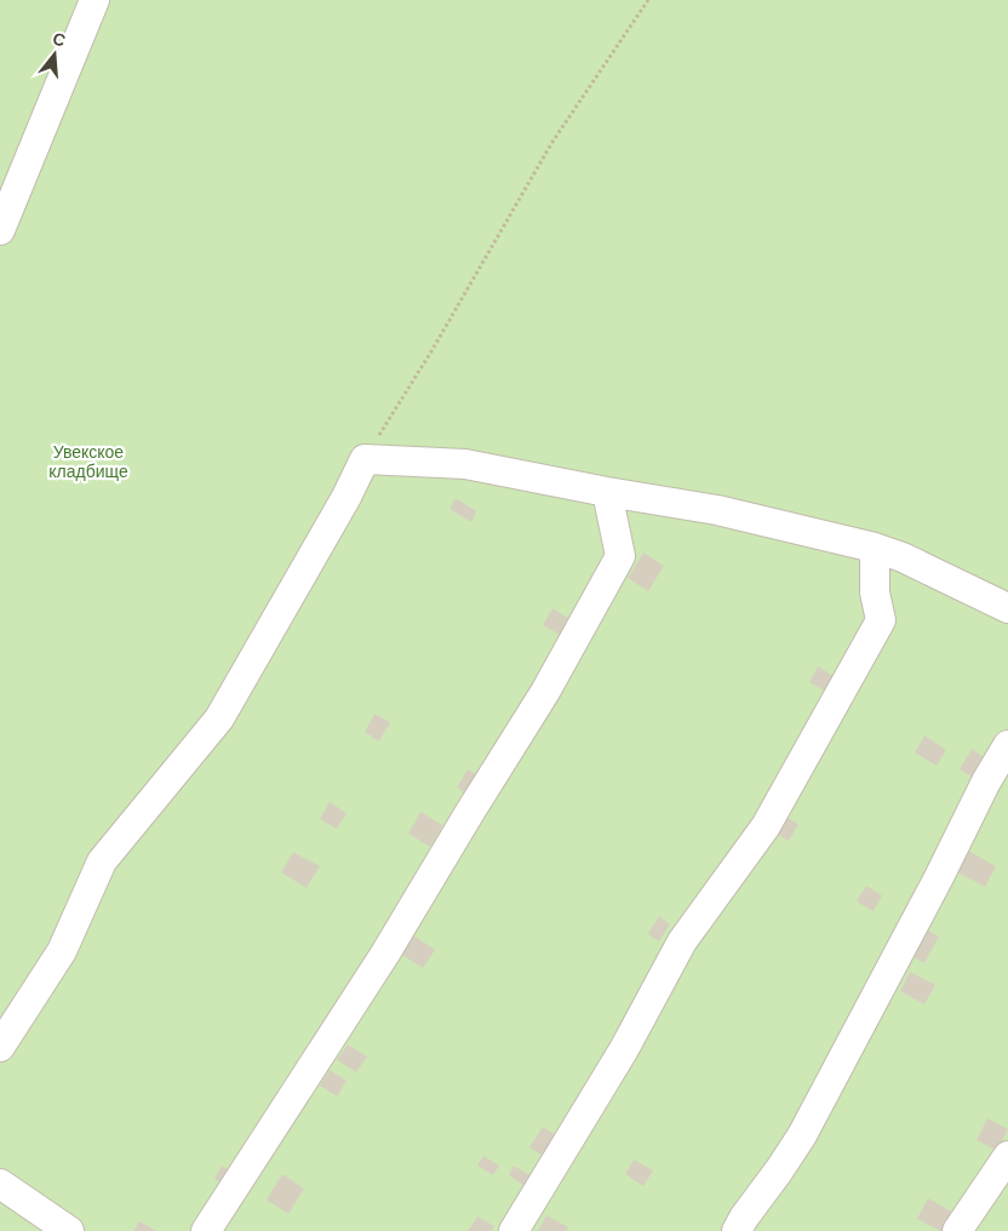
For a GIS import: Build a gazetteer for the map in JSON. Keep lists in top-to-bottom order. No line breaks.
{"parks":["Увекское кладбище"],"north":"top"}
